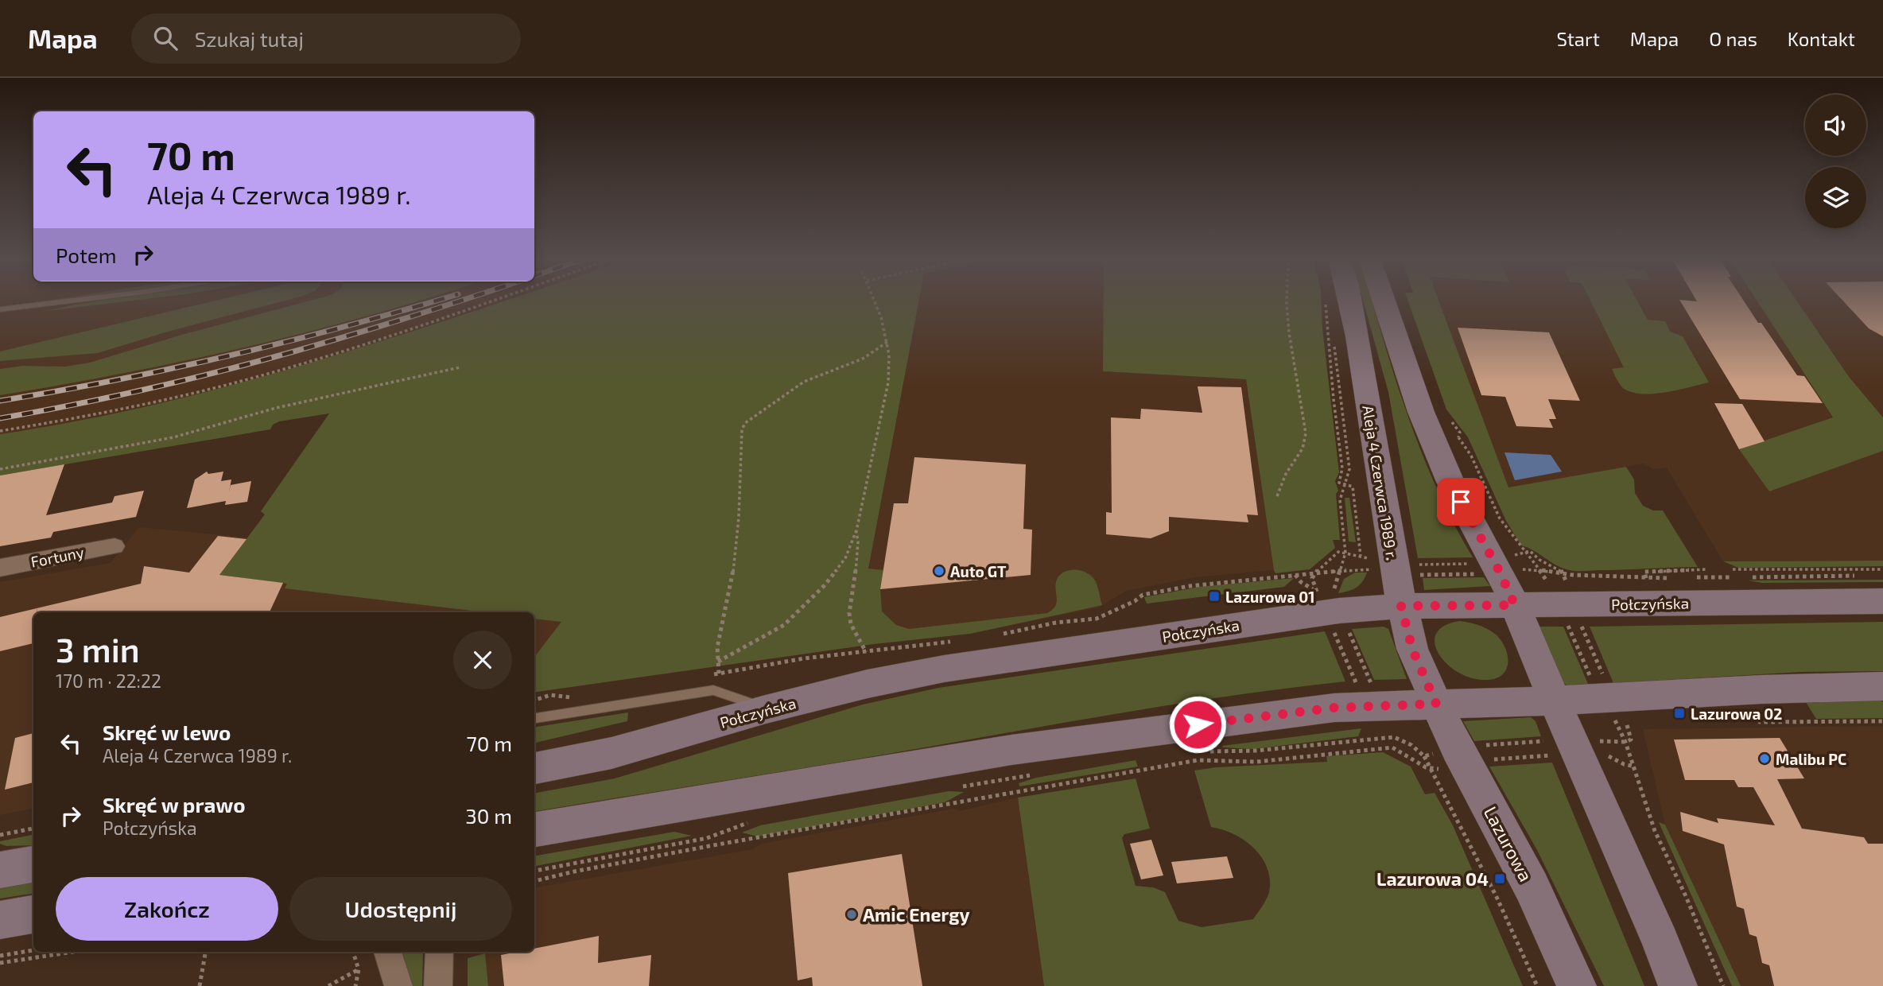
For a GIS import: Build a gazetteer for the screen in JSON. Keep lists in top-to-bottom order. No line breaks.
{"streets":{"main road":["Aleja 4 Czerwca 1989 r.","Połczyńska","Lazurowa"],"street":["Fortuny"]},"crossings":[["Aleja 4 Czerwca 1989 r.","Połczyńska"],["Aleja 4 Czerwca 1989 r.","Lazurowa"]],"places":{"other":["Auto GT","Malibu PC","Amic Energy"],"transit":["Lazurowa 01","Lazurowa 02","Lazurowa 04"]},"page":{"header":"Mapa","search":"Szukaj tutaj","nav":["Start","Mapa","O nas","Kontakt"],"turn":["70 m","Aleja 4 Czerwca 1989 r."],"then":"Potem","heading":["3 min","170 m · 22:22"],"list":[{"name":"Skręć w lewo","note":"Aleja 4 Czerwca 1989 r.","value":"70 m"},{"name":"Skręć w prawo","note":"Połczyńska","value":"30 m"}],"buttons":["Zakończ","Udostępnij"]}}
